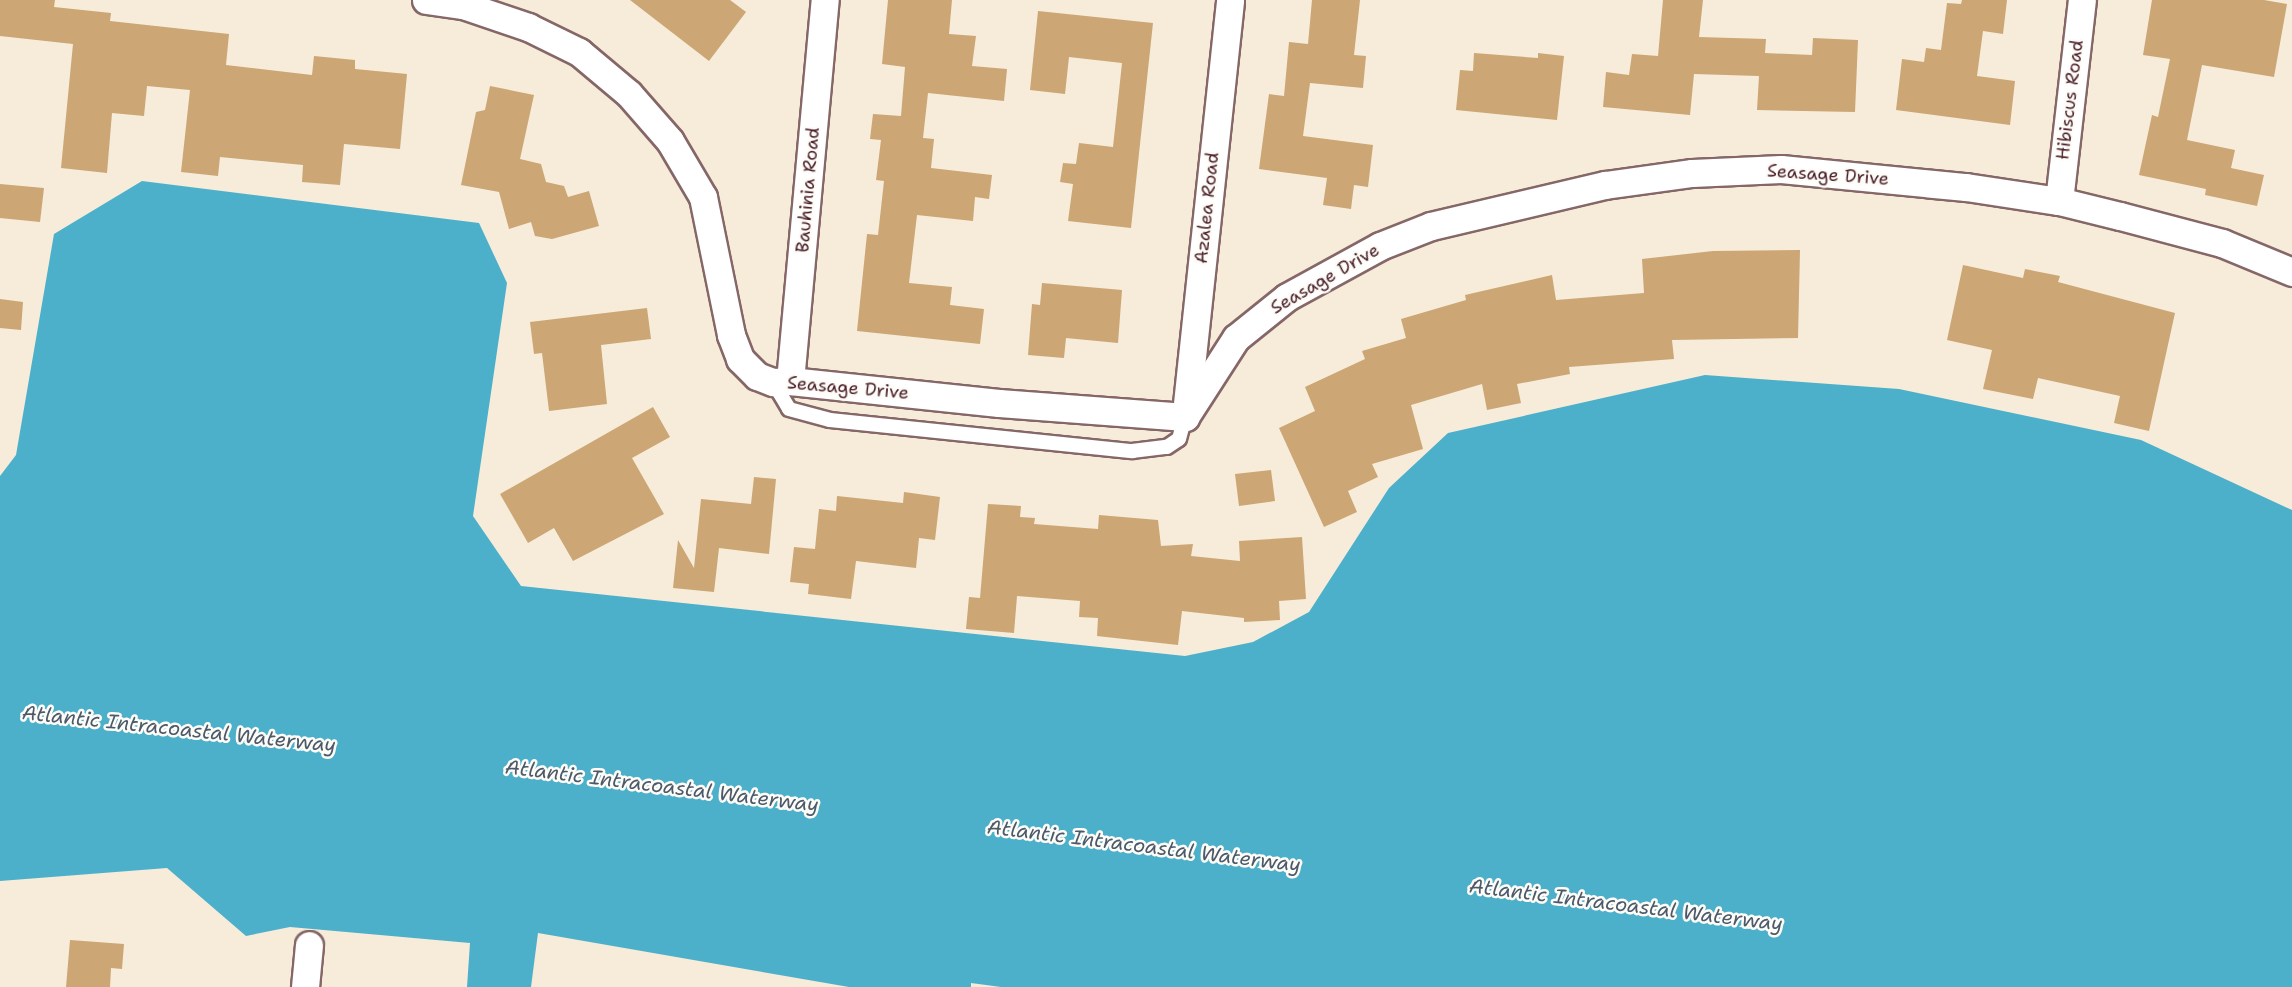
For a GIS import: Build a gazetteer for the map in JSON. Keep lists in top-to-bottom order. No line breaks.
{"streets":{"street":["Hibiscus Road","Seasage Drive","Bauhinia Road","Azalea Road"]},"crossings":[["Hibiscus Road","Seasage Drive"],["Seasage Drive","Bauhinia Road"],["Seasage Drive","Azalea Road"]],"water":["Atlantic Intracoastal Waterway"]}
